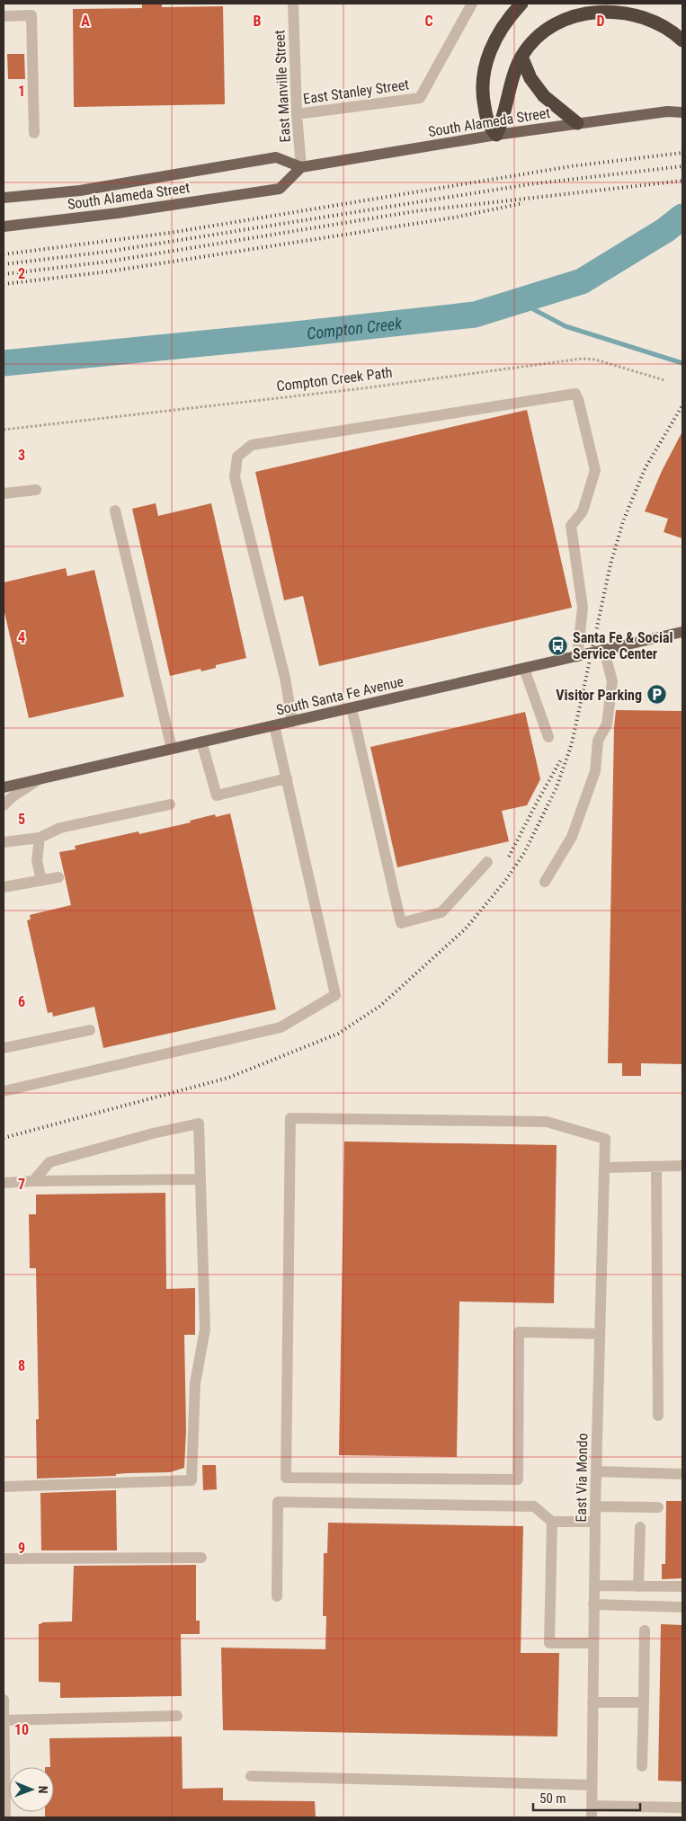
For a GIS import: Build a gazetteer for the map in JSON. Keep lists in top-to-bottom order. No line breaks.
{"streets":{"main road":["South Alameda Street","South Santa Fe Avenue"],"street":["East Manville Street","East Stanley Street","East Via Mondo"],"path":["Compton Creek Path"]},"crossings":[["East Manville Street","East Stanley Street"],["East Manville Street","South Alameda Street"]],"water":["Compton Creek"],"places":{"bus stop":["Santa Fe & Social Service Center"],"parking":["Visitor Parking"]},"scale_bar":"50 m","north":"right","grid":{"columns":["A","B","C","D"],"rows":["1","2","3","4","5","6","7","8","9","10"]}}
